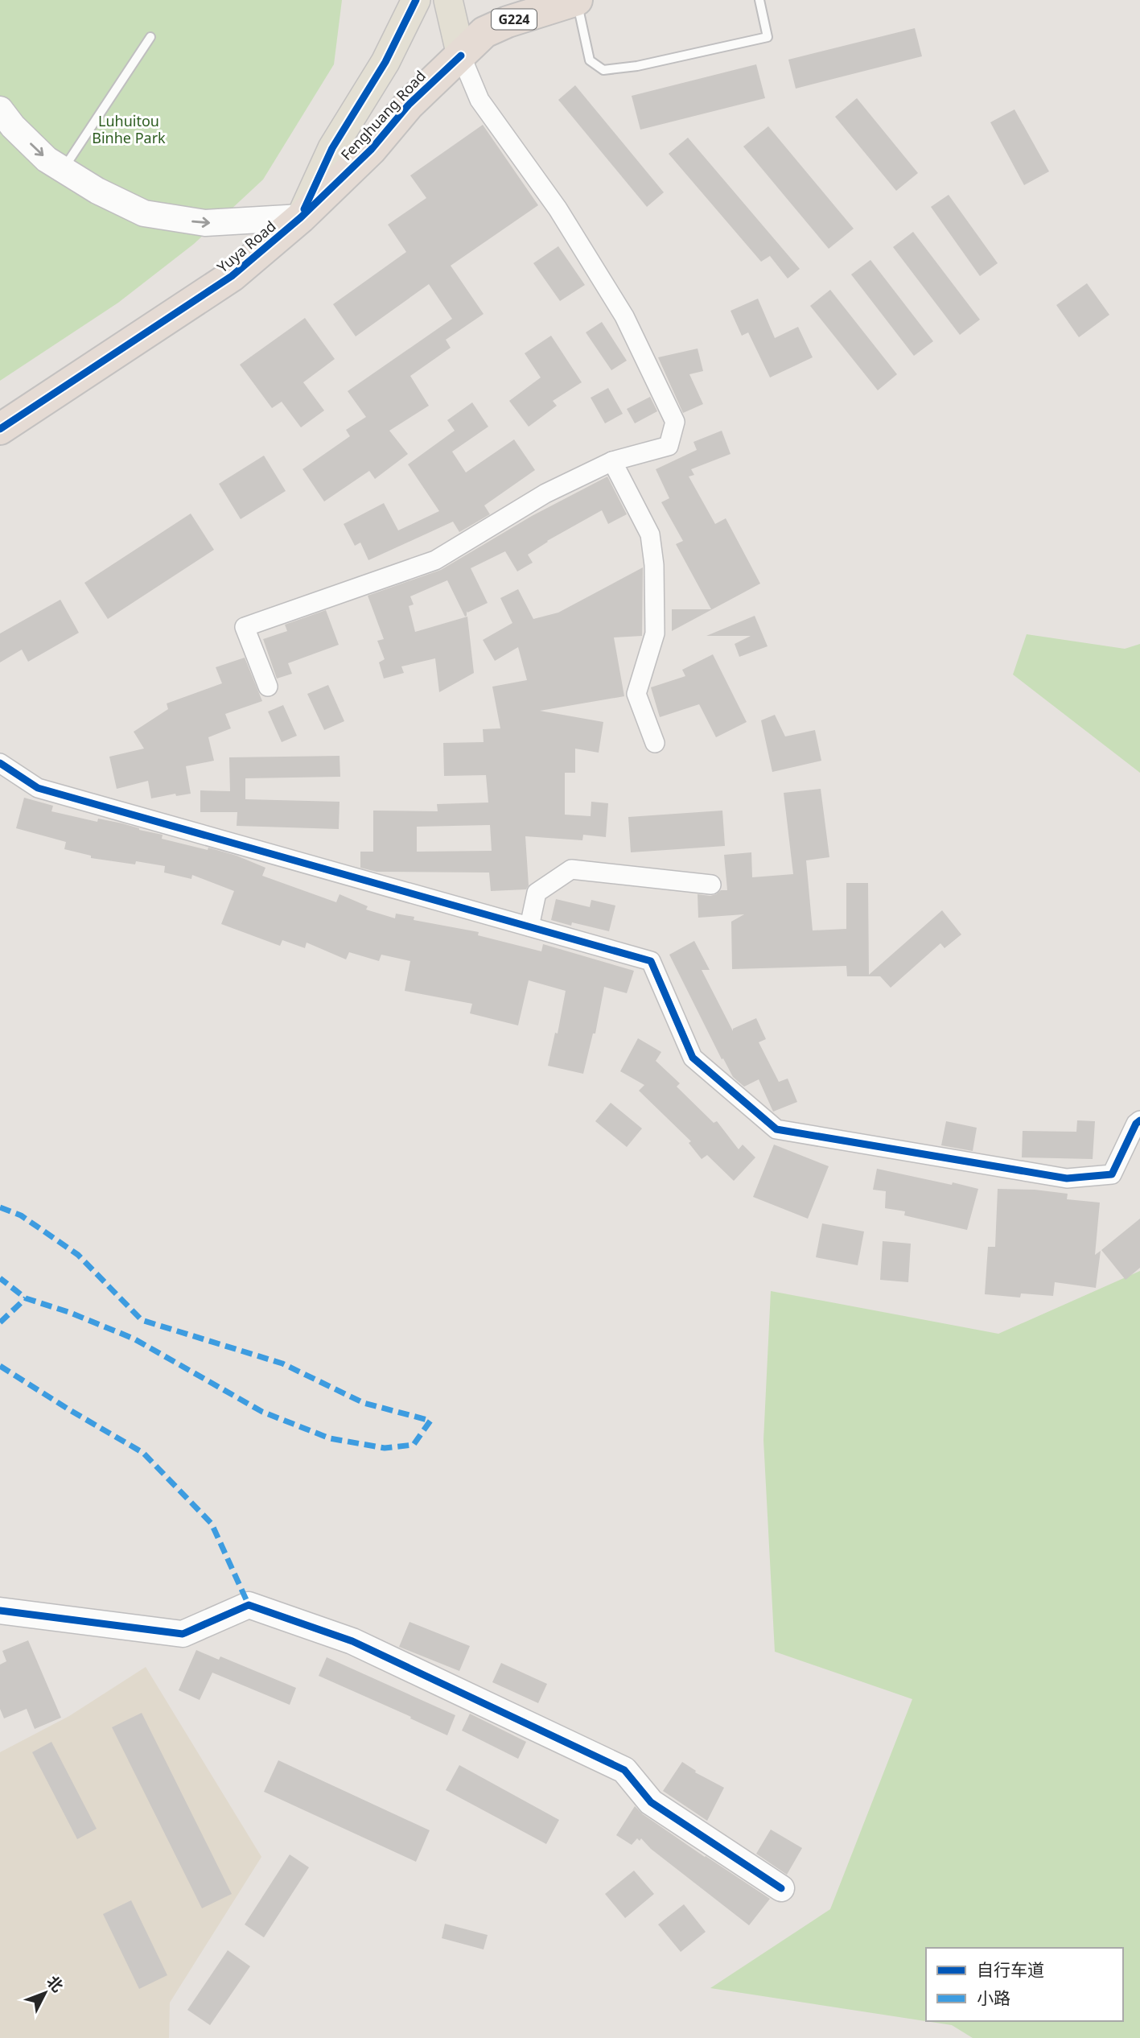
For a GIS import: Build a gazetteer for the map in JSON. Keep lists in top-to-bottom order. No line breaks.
{"streets":{"highway":["G224","Fenghuang Road","Yuya Road"]},"crossings":[["Fenghuang Road","Yuya Road"]],"parks":["Luhuitou Binhe Park"],"legend":["自行车道","小路"],"north":"top right"}
